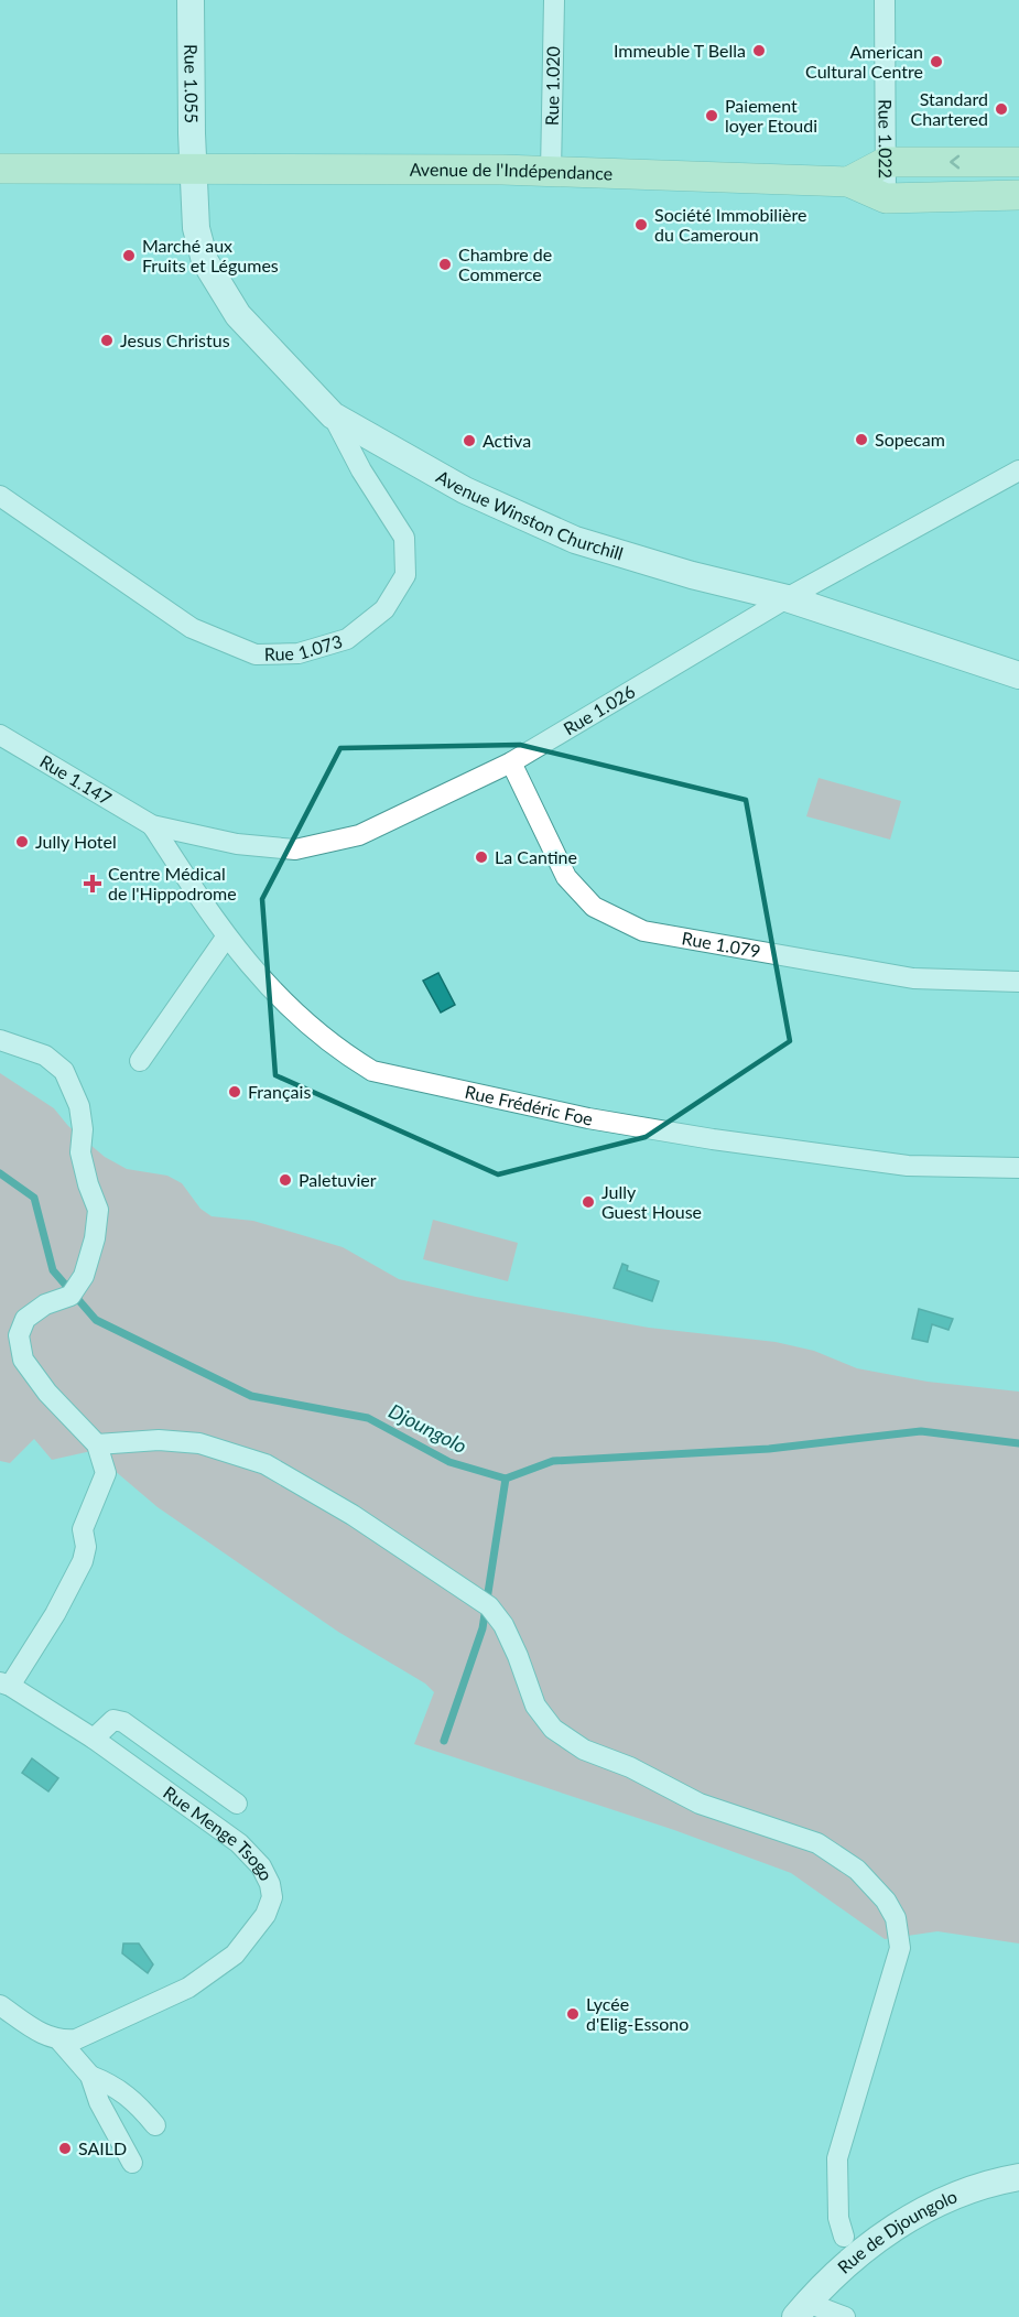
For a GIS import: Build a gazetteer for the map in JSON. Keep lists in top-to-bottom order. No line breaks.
{"streets":{"main road":["Avenue de l'Indépendance"],"street":["Rue 1.055","Rue 1.020","Rue 1.022","Avenue Winston Churchill","Rue 1.073","Rue 1.026","Rue 1.147","Rue 1.079","Rue Frédéric Foe","Rue Menge Tsogo","Rue de Djoungolo"]},"crossings":[["Rue 1.055","Avenue de l'Indépendance"],["Rue 1.055","Avenue Winston Churchill"],["Rue 1.020","Avenue de l'Indépendance"],["Rue 1.022","Avenue de l'Indépendance"],["Avenue de l'Indépendance","Avenue Winston Churchill"],["Avenue Winston Churchill","Rue 1.073"],["Avenue Winston Churchill","Rue 1.026"],["Rue 1.026","Rue 1.147"],["Rue 1.026","Rue 1.079"],["Rue 1.026","Rue Frédéric Foe"],["Rue 1.147","Rue Frédéric Foe"]],"water":["Djoungolo"],"places":{"other":["Immeuble T Bella","American Cultural Centre","Standard Chartered","Paiement loyer Etoudi","Société Immobilière du Cameroun","Marché aux Fruits et Légumes","Chambre de Commerce","Jesus Christus","Sopecam","Activa","Jully Hotel","La Cantine","Français","Paletuvier","Jully Guest House","Lycée d'Elig-Essono","SAILD"],"health":["Centre Médical de l'Hippodrome"]}}
